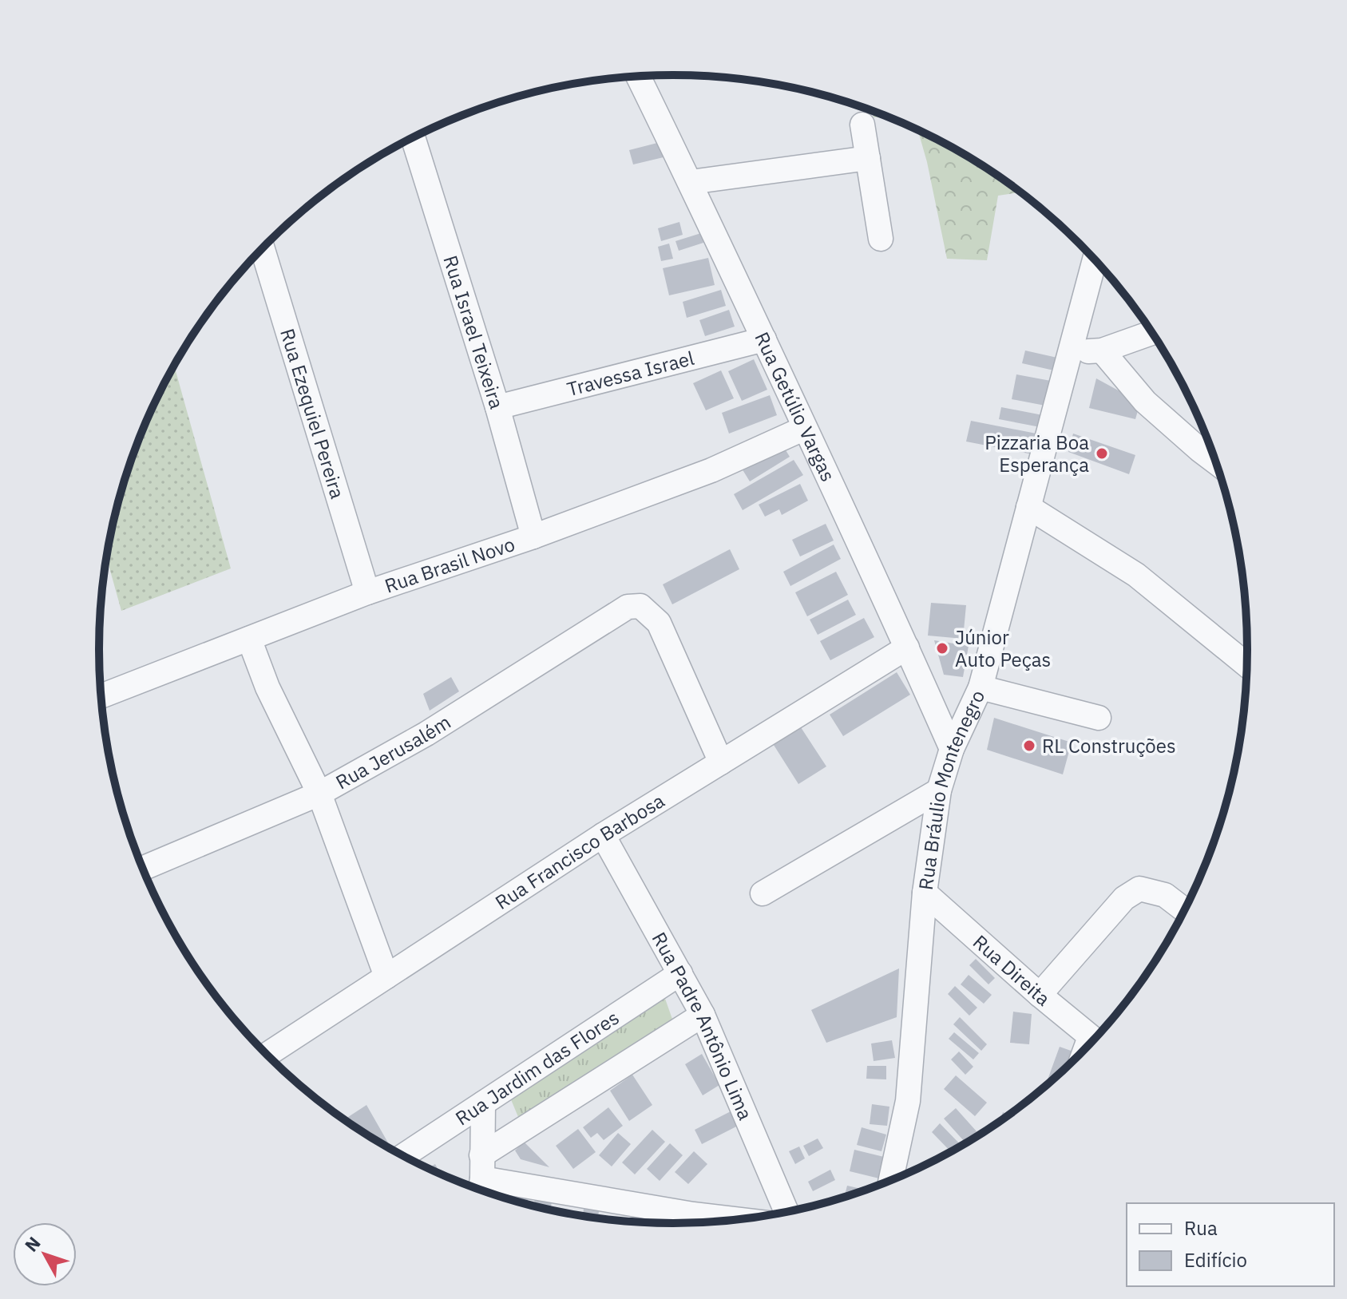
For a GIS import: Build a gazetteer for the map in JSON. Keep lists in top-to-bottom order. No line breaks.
{"streets":{"street":["Rua Israel Teixeira","Travessa Israel","Rua Getúlio Vargas","Rua Ezequiel Pereira","Rua Brasil Novo","Rua Jerusalém","Rua Bráulio Montenegro","Rua Francisco Barbosa","Rua Direita","Rua Padre Antônio Lima","Rua Jardim das Flores"]},"crossings":[["Rua Israel Teixeira","Travessa Israel"],["Rua Israel Teixeira","Rua Brasil Novo"],["Travessa Israel","Rua Getúlio Vargas"],["Rua Getúlio Vargas","Rua Brasil Novo"],["Rua Getúlio Vargas","Rua Bráulio Montenegro"],["Rua Getúlio Vargas","Rua Francisco Barbosa"],["Rua Ezequiel Pereira","Rua Brasil Novo"],["Rua Jerusalém","Rua Francisco Barbosa"],["Rua Bráulio Montenegro","Rua Direita"],["Rua Francisco Barbosa","Rua Padre Antônio Lima"],["Rua Padre Antônio Lima","Rua Jardim das Flores"]],"places":["Pizzaria Boa Esperança","Júnior Auto Peças","RL Construções"],"legend":["Rua","Edifício"],"north":"top left"}
